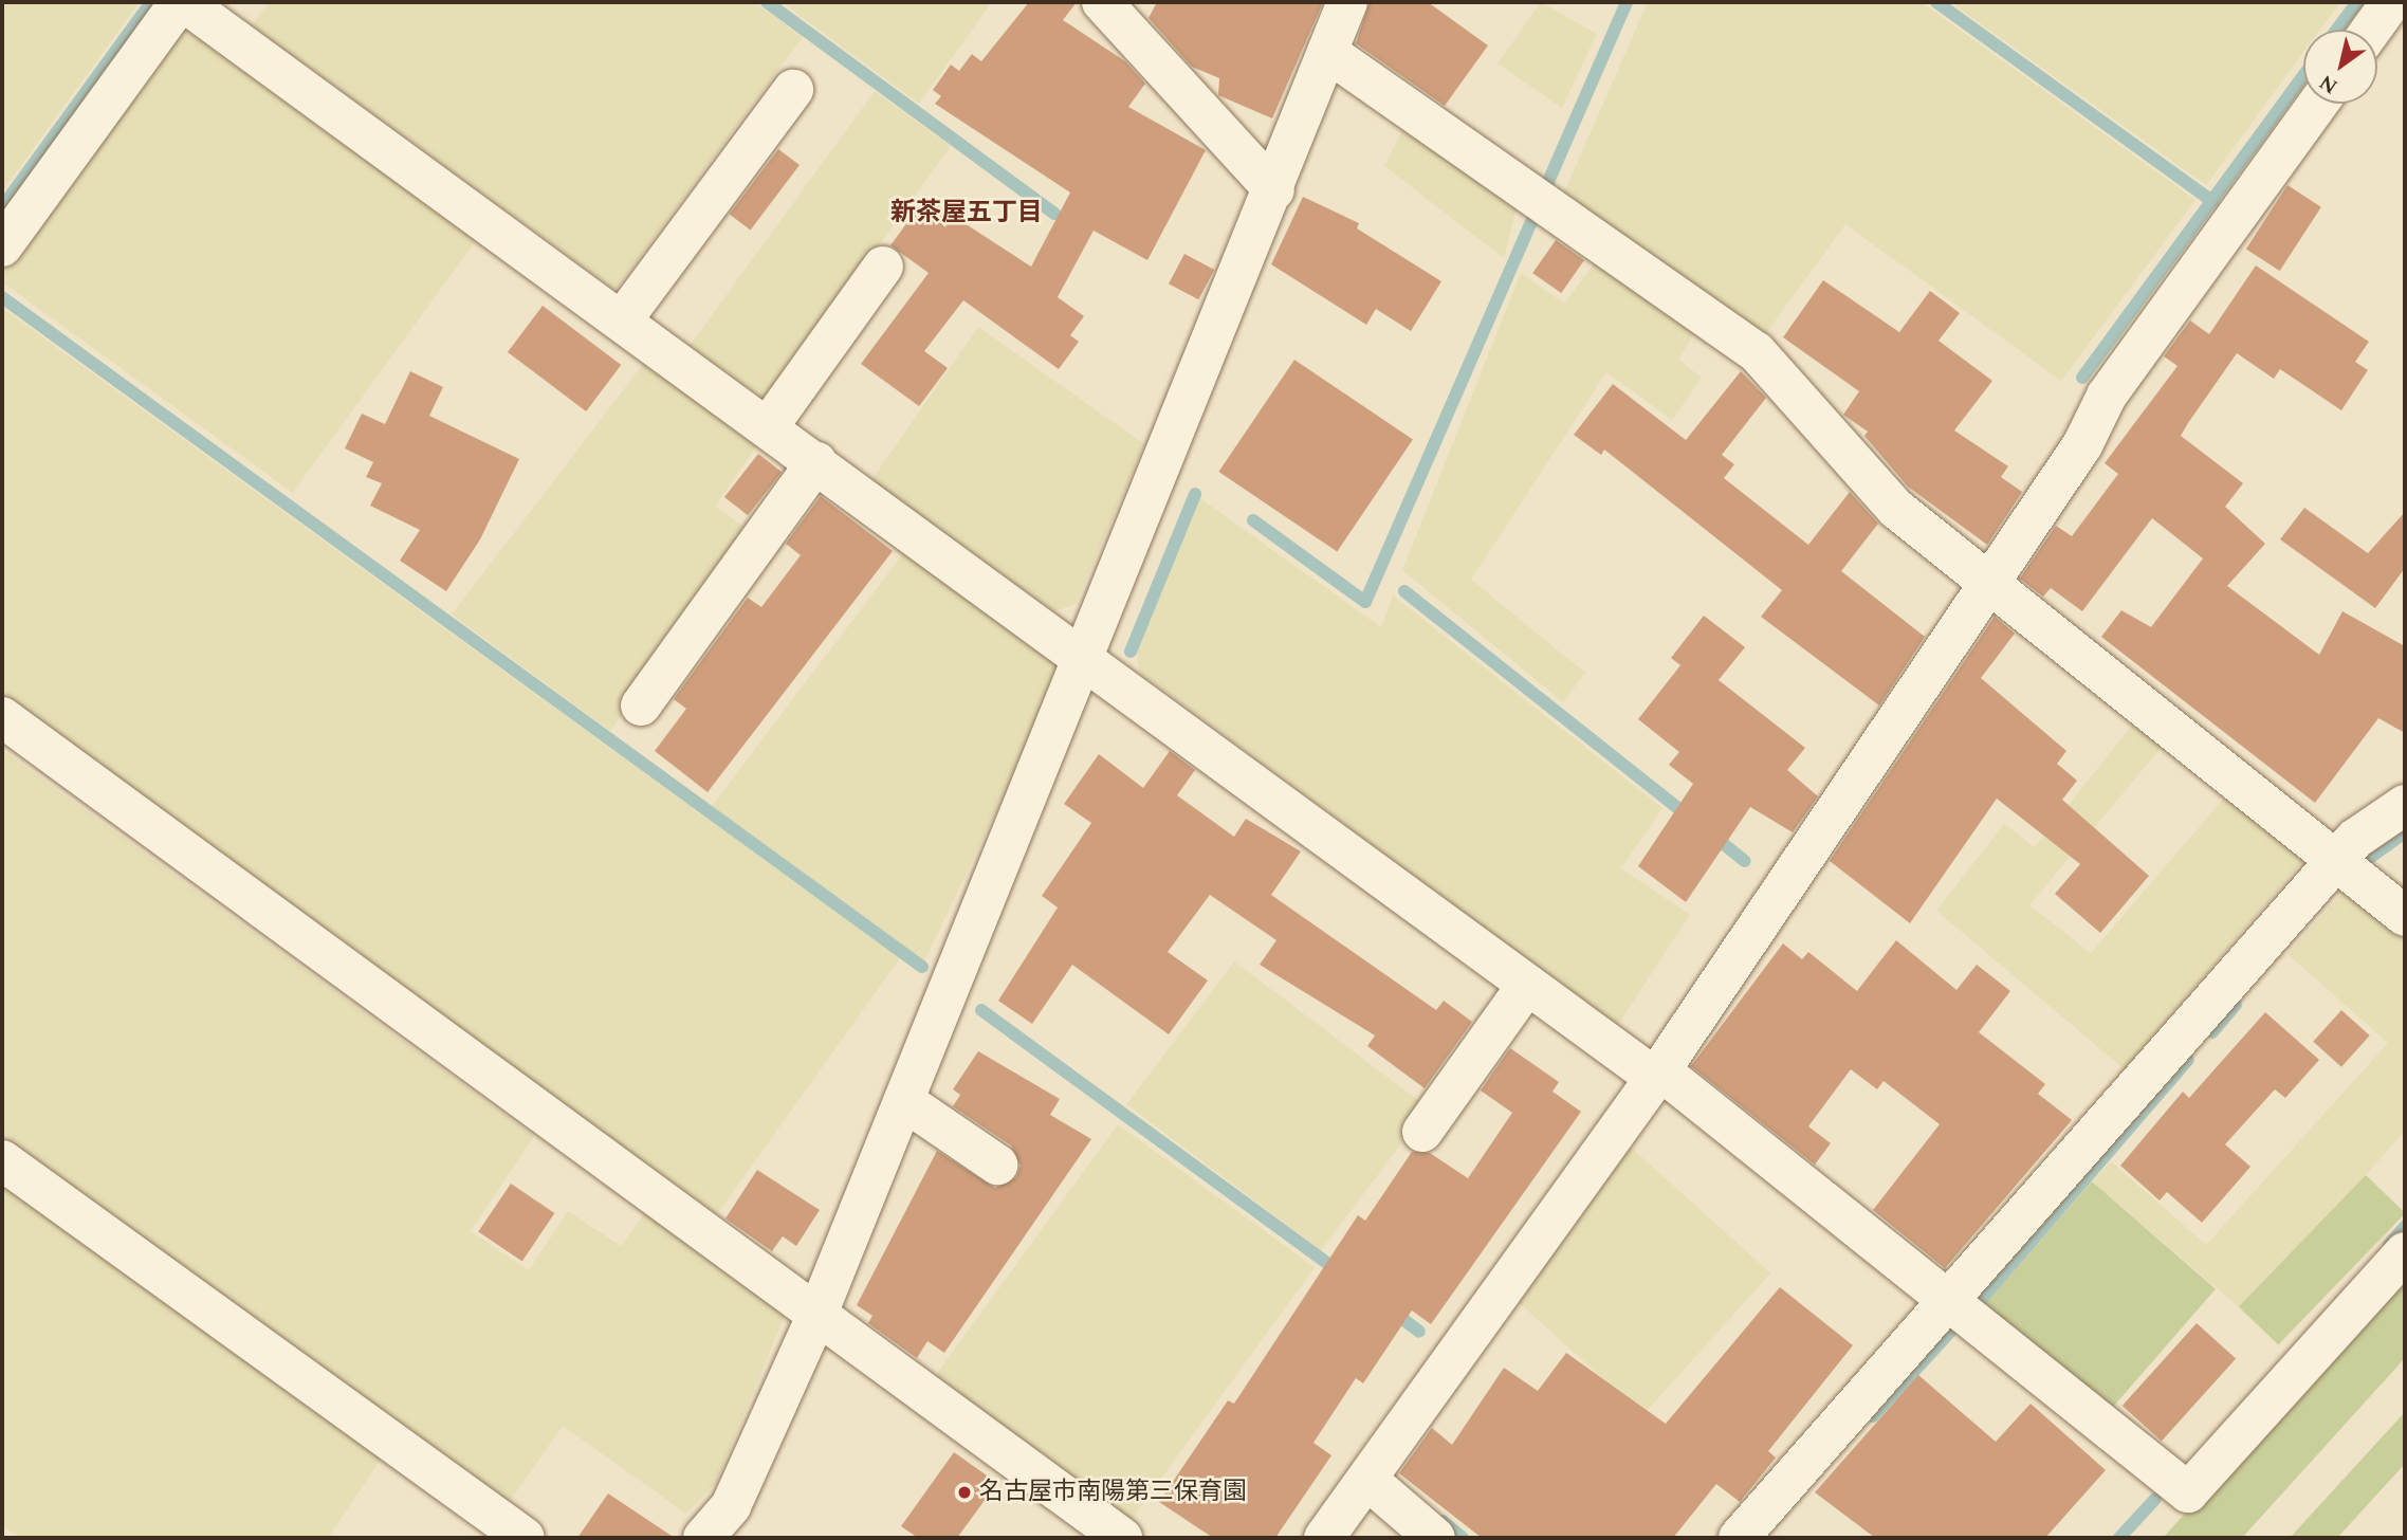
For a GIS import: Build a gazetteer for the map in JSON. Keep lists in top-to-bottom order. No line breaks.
{"districts":["新茶屋五丁目"],"places":["名古屋市南陽第三保育園"],"north":"bottom left"}
